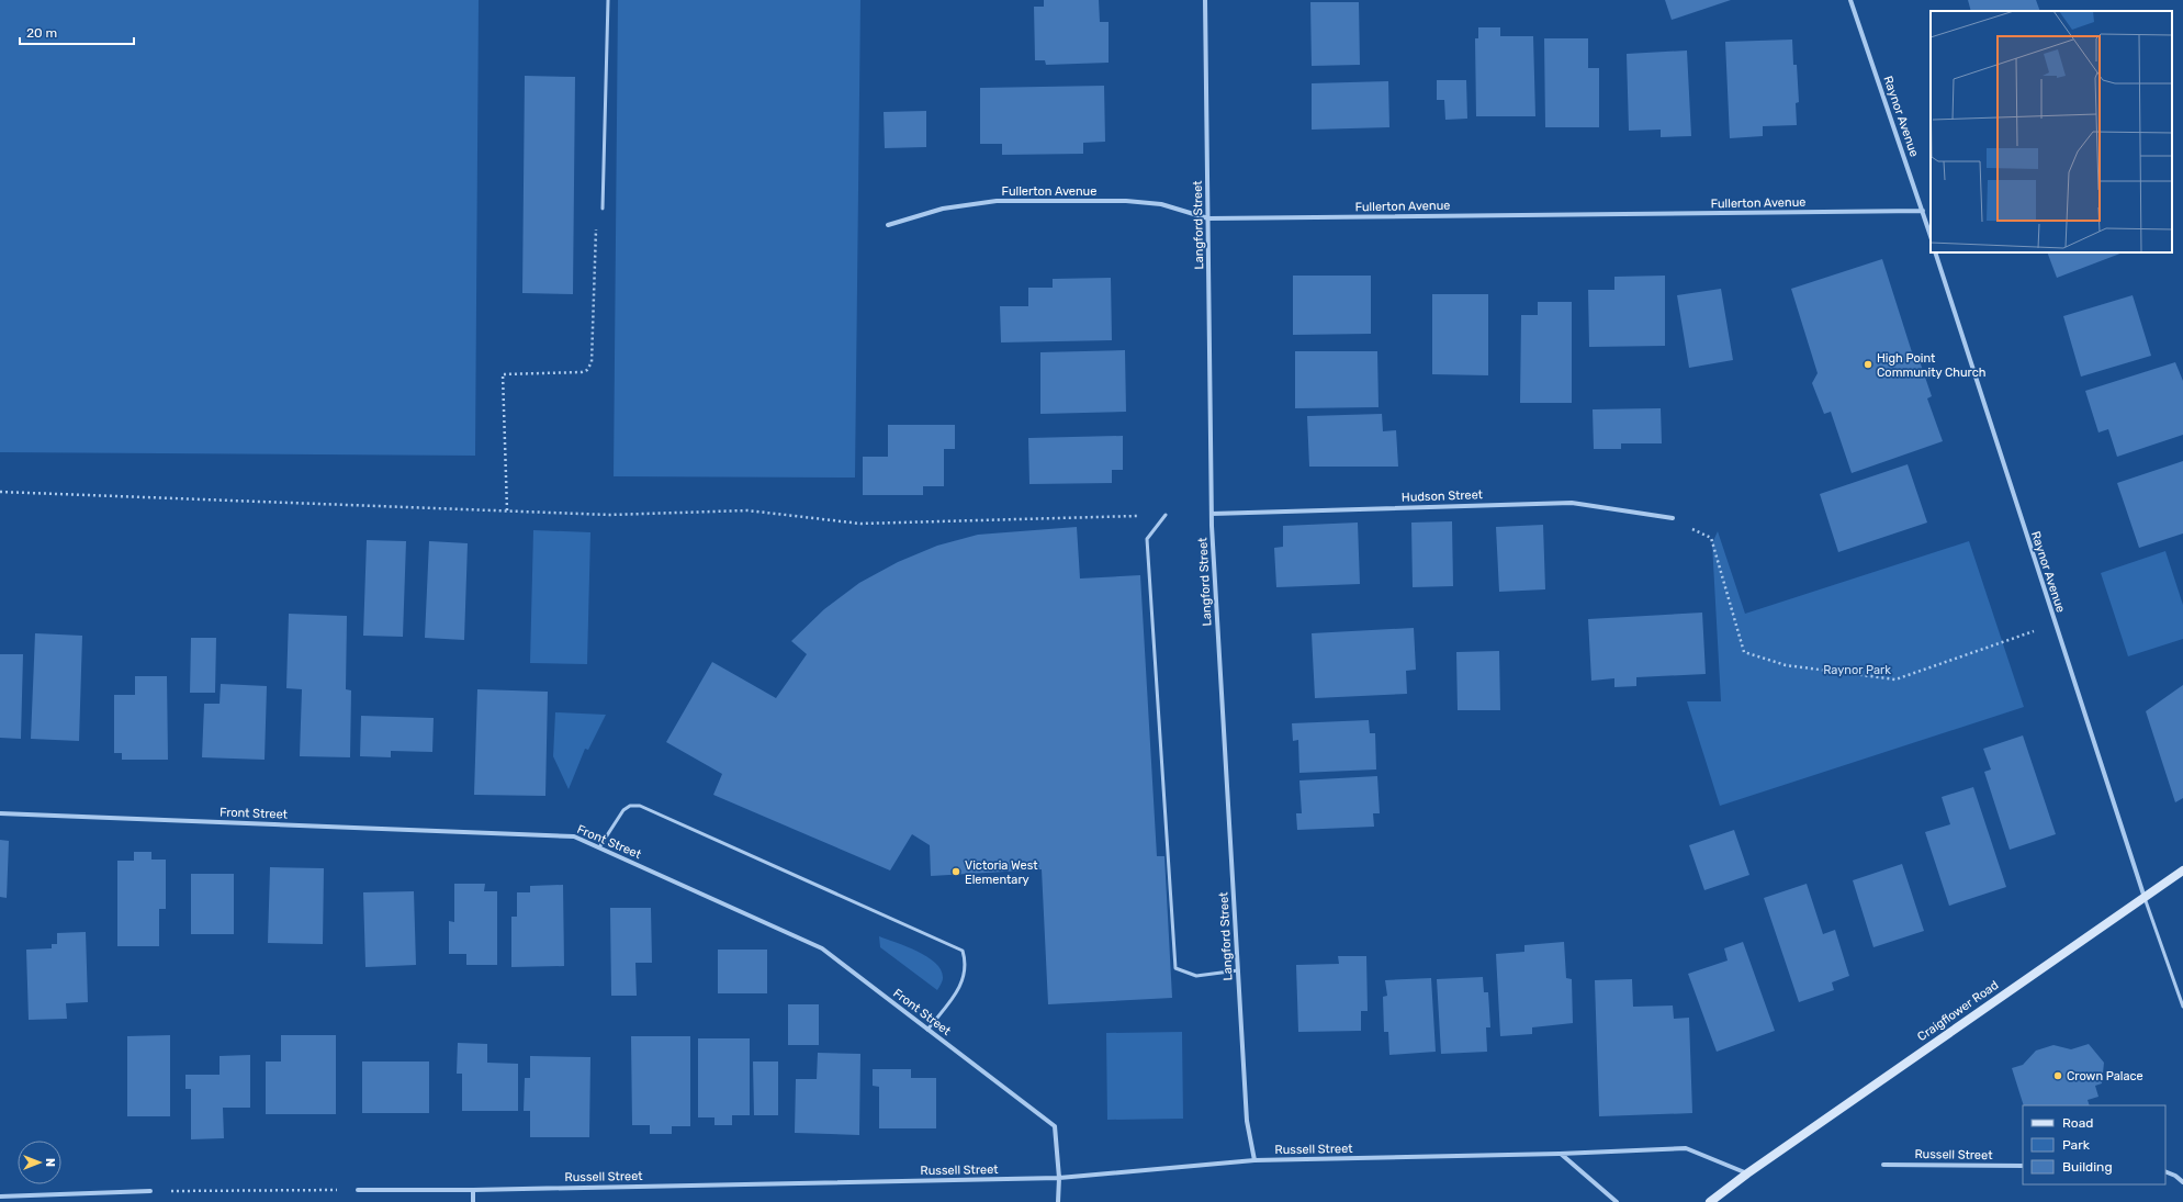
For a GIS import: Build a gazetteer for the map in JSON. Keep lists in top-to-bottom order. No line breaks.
{"streets":{"main road":["Craigflower Road"],"street":["Raynor Avenue","Fullerton Avenue","Langford Street","Hudson Street","Front Street","Russell Street"]},"crossings":[["Raynor Avenue","Fullerton Avenue"],["Raynor Avenue","Craigflower Road"],["Fullerton Avenue","Langford Street"],["Langford Street","Hudson Street"],["Langford Street","Russell Street"],["Front Street","Russell Street"],["Craigflower Road","Russell Street"]],"parks":["Raynor Park"],"places":["High Point Community Church","Victoria West Elementary","Crown Palace"],"legend":["Road","Park","Building"],"scale_bar":"20 m","north":"right"}
